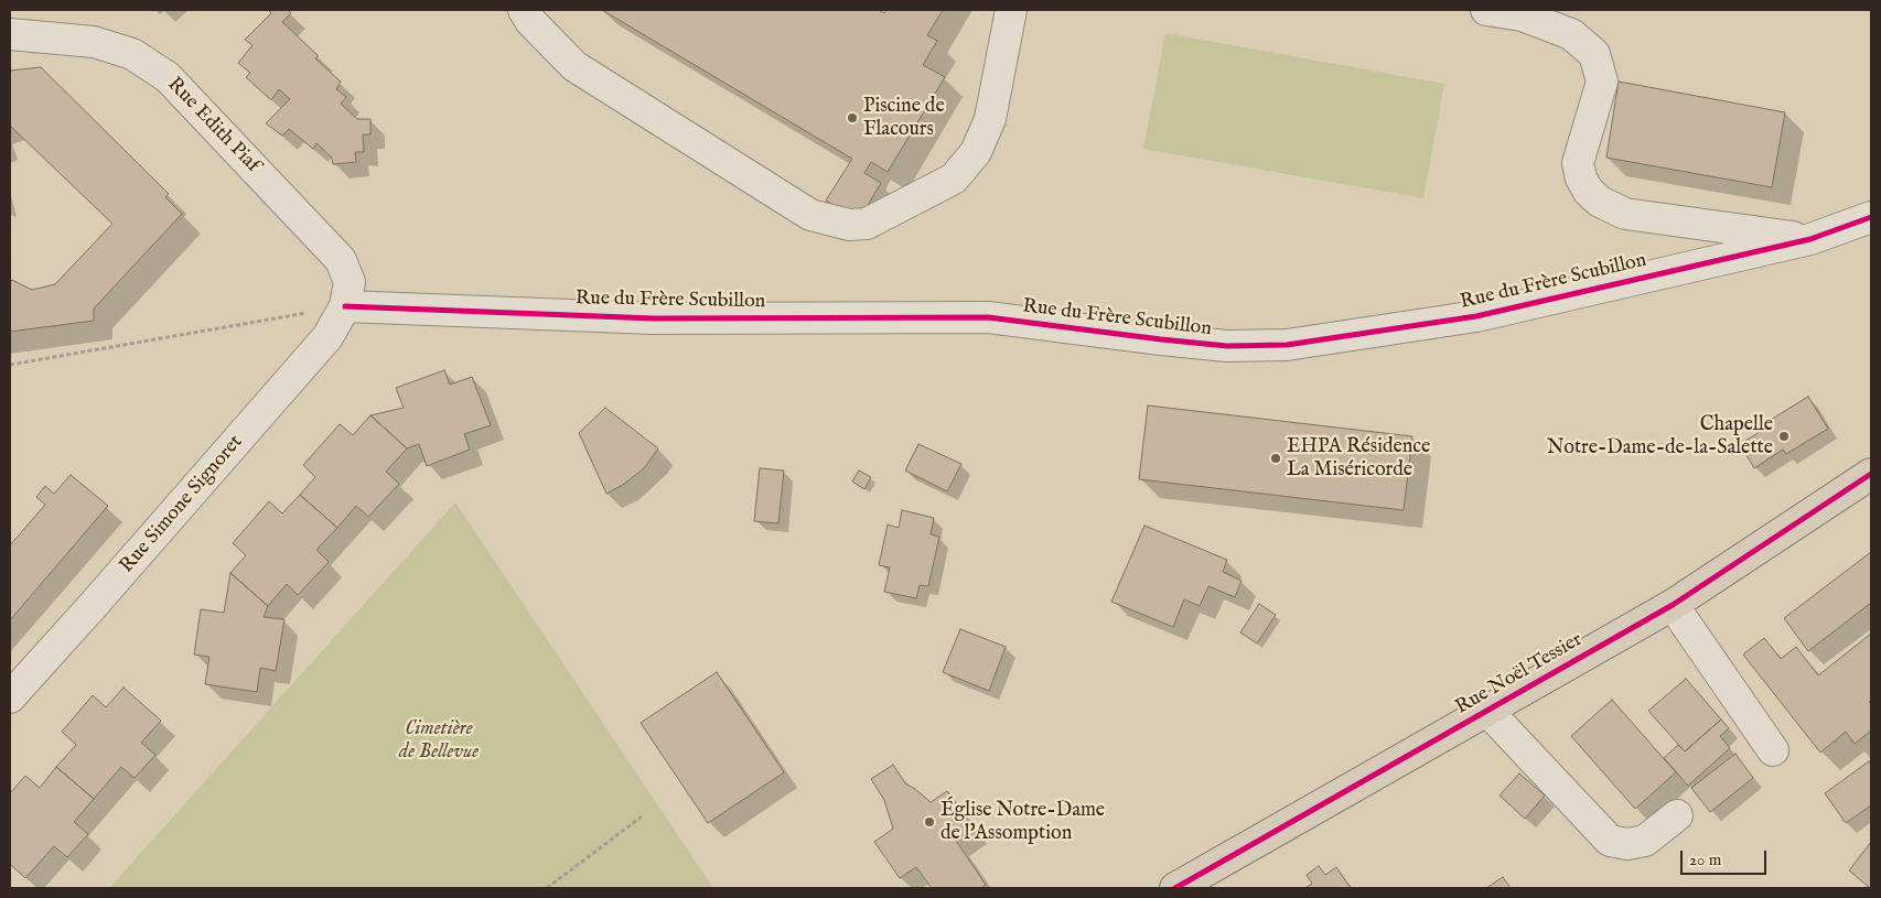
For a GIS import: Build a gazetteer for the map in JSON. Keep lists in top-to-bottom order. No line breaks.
{"streets":{"main road":["Rue Noël Tessier"],"street":["Rue Edith Piaf","Rue du Frère Scubillon","Rue Simone Signoret"]},"crossings":[["Rue Edith Piaf","Rue du Frère Scubillon"],["Rue Edith Piaf","Rue Simone Signoret"],["Rue du Frère Scubillon","Rue Simone Signoret"]],"parks":["Cimetière de Bellevue"],"places":["Piscine de Flacours","Chapelle Notre-Dame-de-la-Salette","EHPA Résidence La Miséricorde","Église Notre-Dame de l'Assomption"],"scale_bar":"20 m"}
